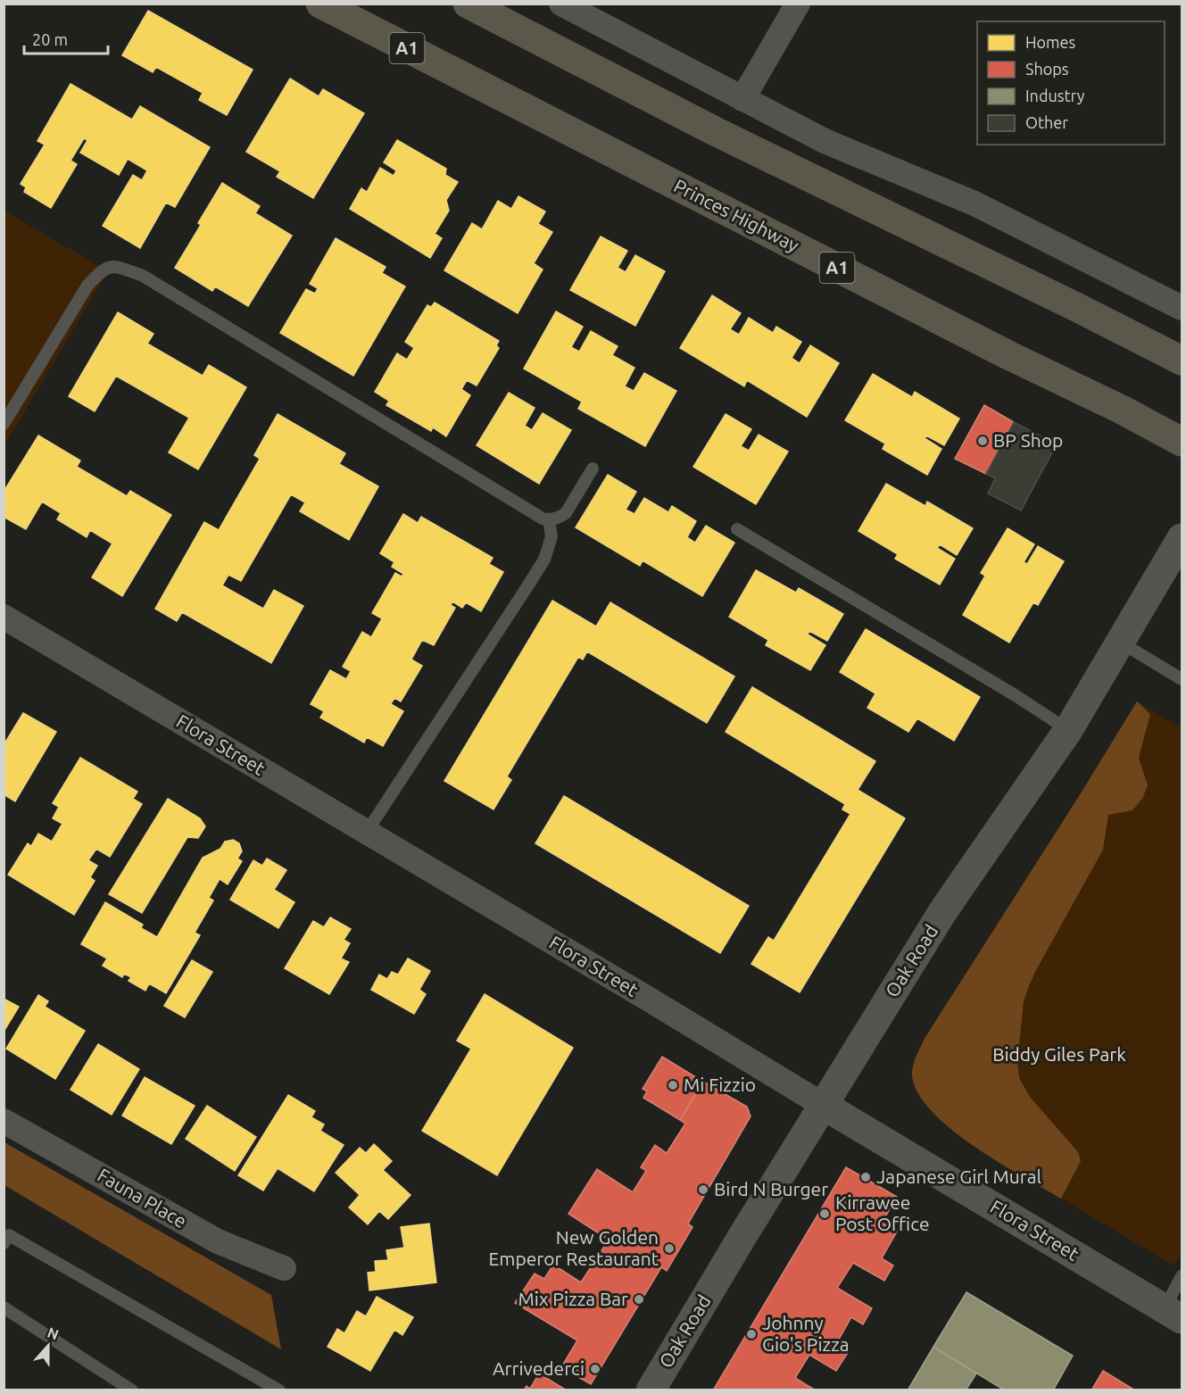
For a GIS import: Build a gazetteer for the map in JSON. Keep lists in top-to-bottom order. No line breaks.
{"streets":{"highway":["A1","Princes Highway"],"street":["Flora Street","Oak Road","Fauna Place"]},"crossings":[["Flora Street","Oak Road"]],"parks":["Biddy Giles Park"],"places":["BP Shop","Mi Fizzio","Japanese Girl Mural","Bird N Burger","Kirrawee Post Office","New Golden Emperor Restaurant","Mix Pizza Bar","Johnny Gio's Pizza","Arrivederci"],"legend":["Homes","Shops","Industry","Other"],"scale_bar":"20 m","north":"top"}
